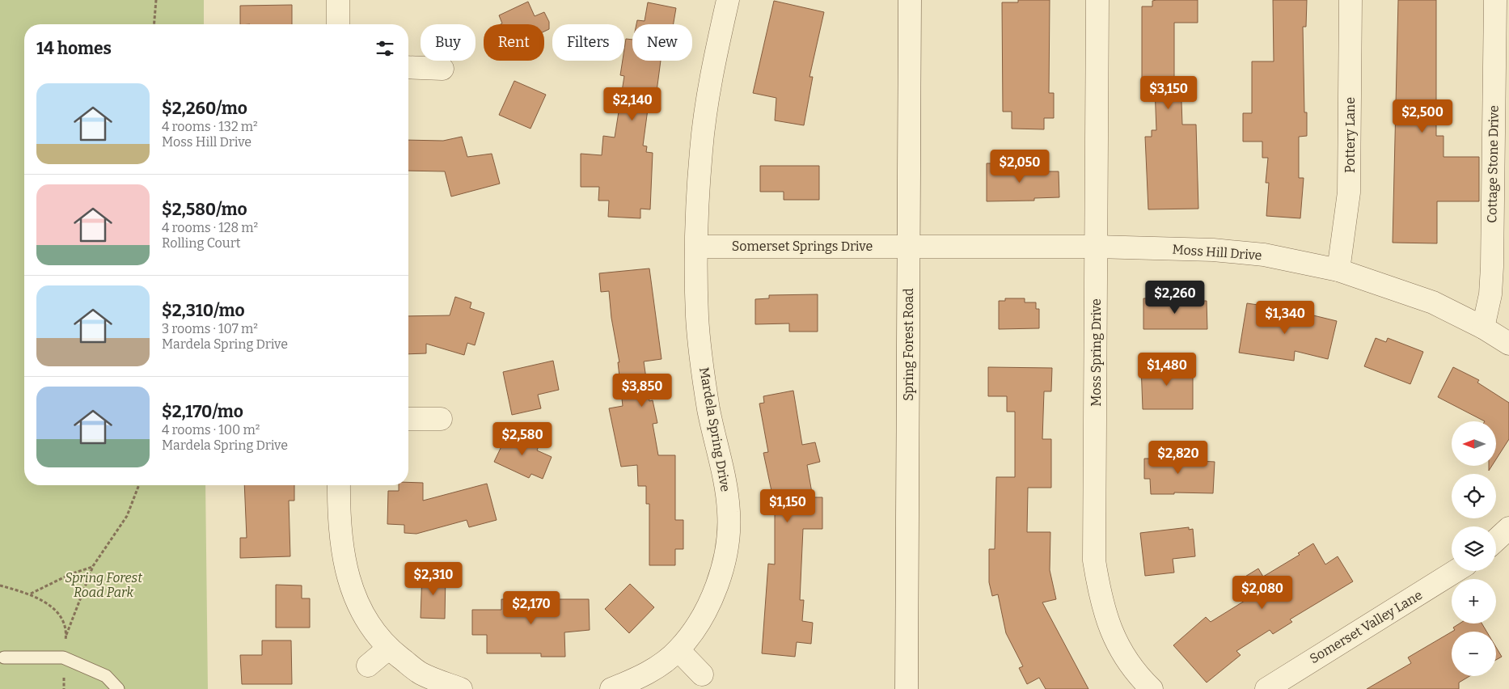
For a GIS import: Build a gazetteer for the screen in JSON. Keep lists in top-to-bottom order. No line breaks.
{"streets":{"street":["Pottery Lane","Cottage Stone Drive","Somerset Springs Drive","Moss Hill Drive","Spring Forest Road","Moss Spring Drive","Mardela Spring Drive","Somerset Valley Lane"]},"crossings":[["Pottery Lane","Moss Hill Drive"],["Cottage Stone Drive","Moss Hill Drive"],["Somerset Springs Drive","Moss Hill Drive"],["Somerset Springs Drive","Spring Forest Road"],["Somerset Springs Drive","Mardela Spring Drive"],["Moss Hill Drive","Spring Forest Road"],["Moss Hill Drive","Moss Spring Drive"]],"parks":["Spring Forest Road Park"],"north":"left","page":{"chip":["Buy","Rent","Filters","New"],"heading":"14 homes","list":[{"name":"$2,260/mo","note":"4 rooms · 132 m² · Moss Hill Drive"},{"name":"$2,580/mo","note":"4 rooms · 128 m² · Rolling Court"},{"name":"$2,310/mo","note":"3 rooms · 107 m² · Mardela Spring Drive"},{"name":"$2,170/mo","note":"4 rooms · 100 m² · Mardela Spring Drive"}],"price":["$3,150","$2,140","$2,500","$2,050","$2,260","$1,340","$1,480","$3,850","$2,580","$2,820","$1,150","$2,310","$2,080","$2,170"],"map_buttons":["+","−"]}}
